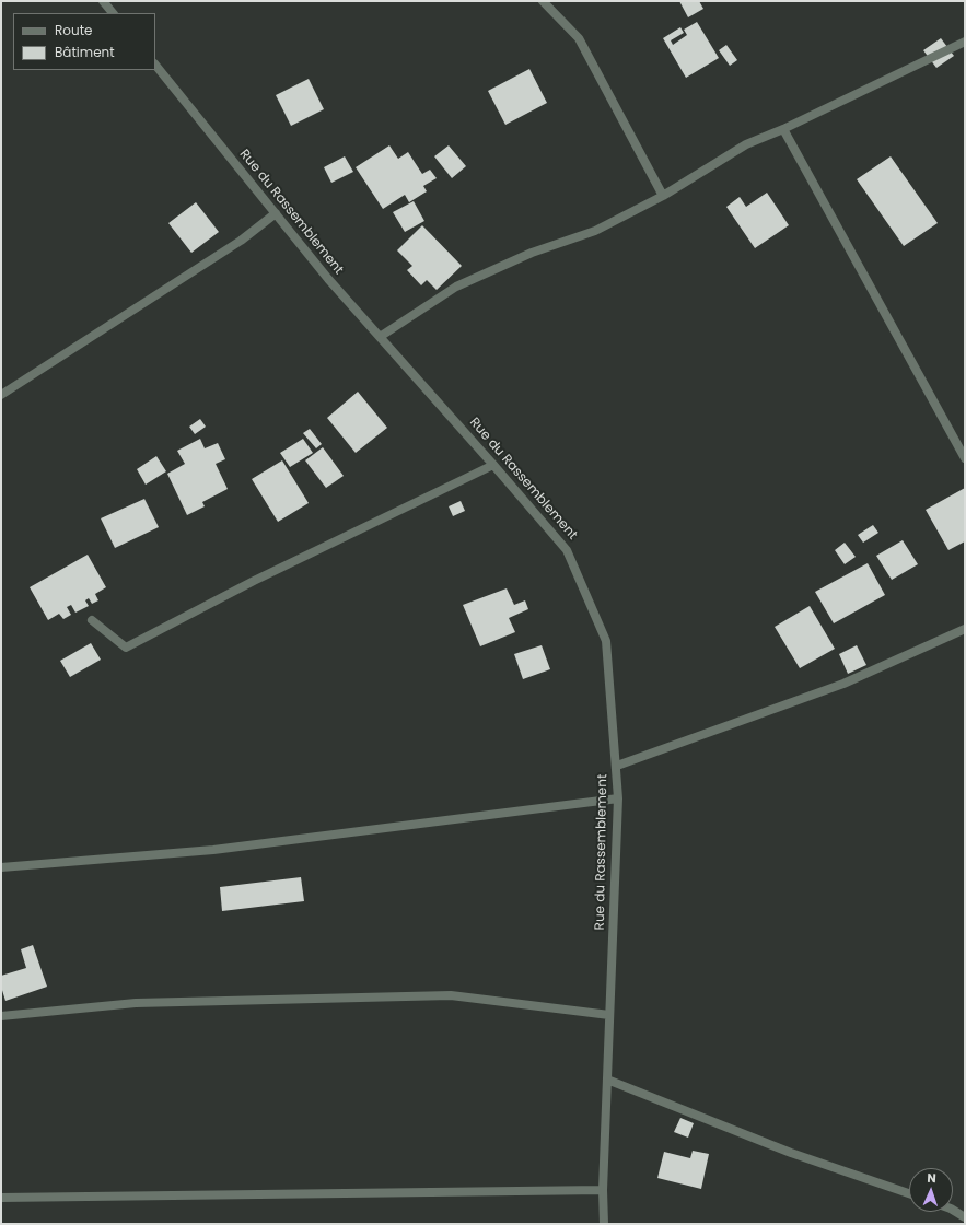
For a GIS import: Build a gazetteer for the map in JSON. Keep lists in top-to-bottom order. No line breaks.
{"streets":{"street":["Rue du Rassemblement"]},"legend":["Route","Bâtiment"],"north":"top"}
